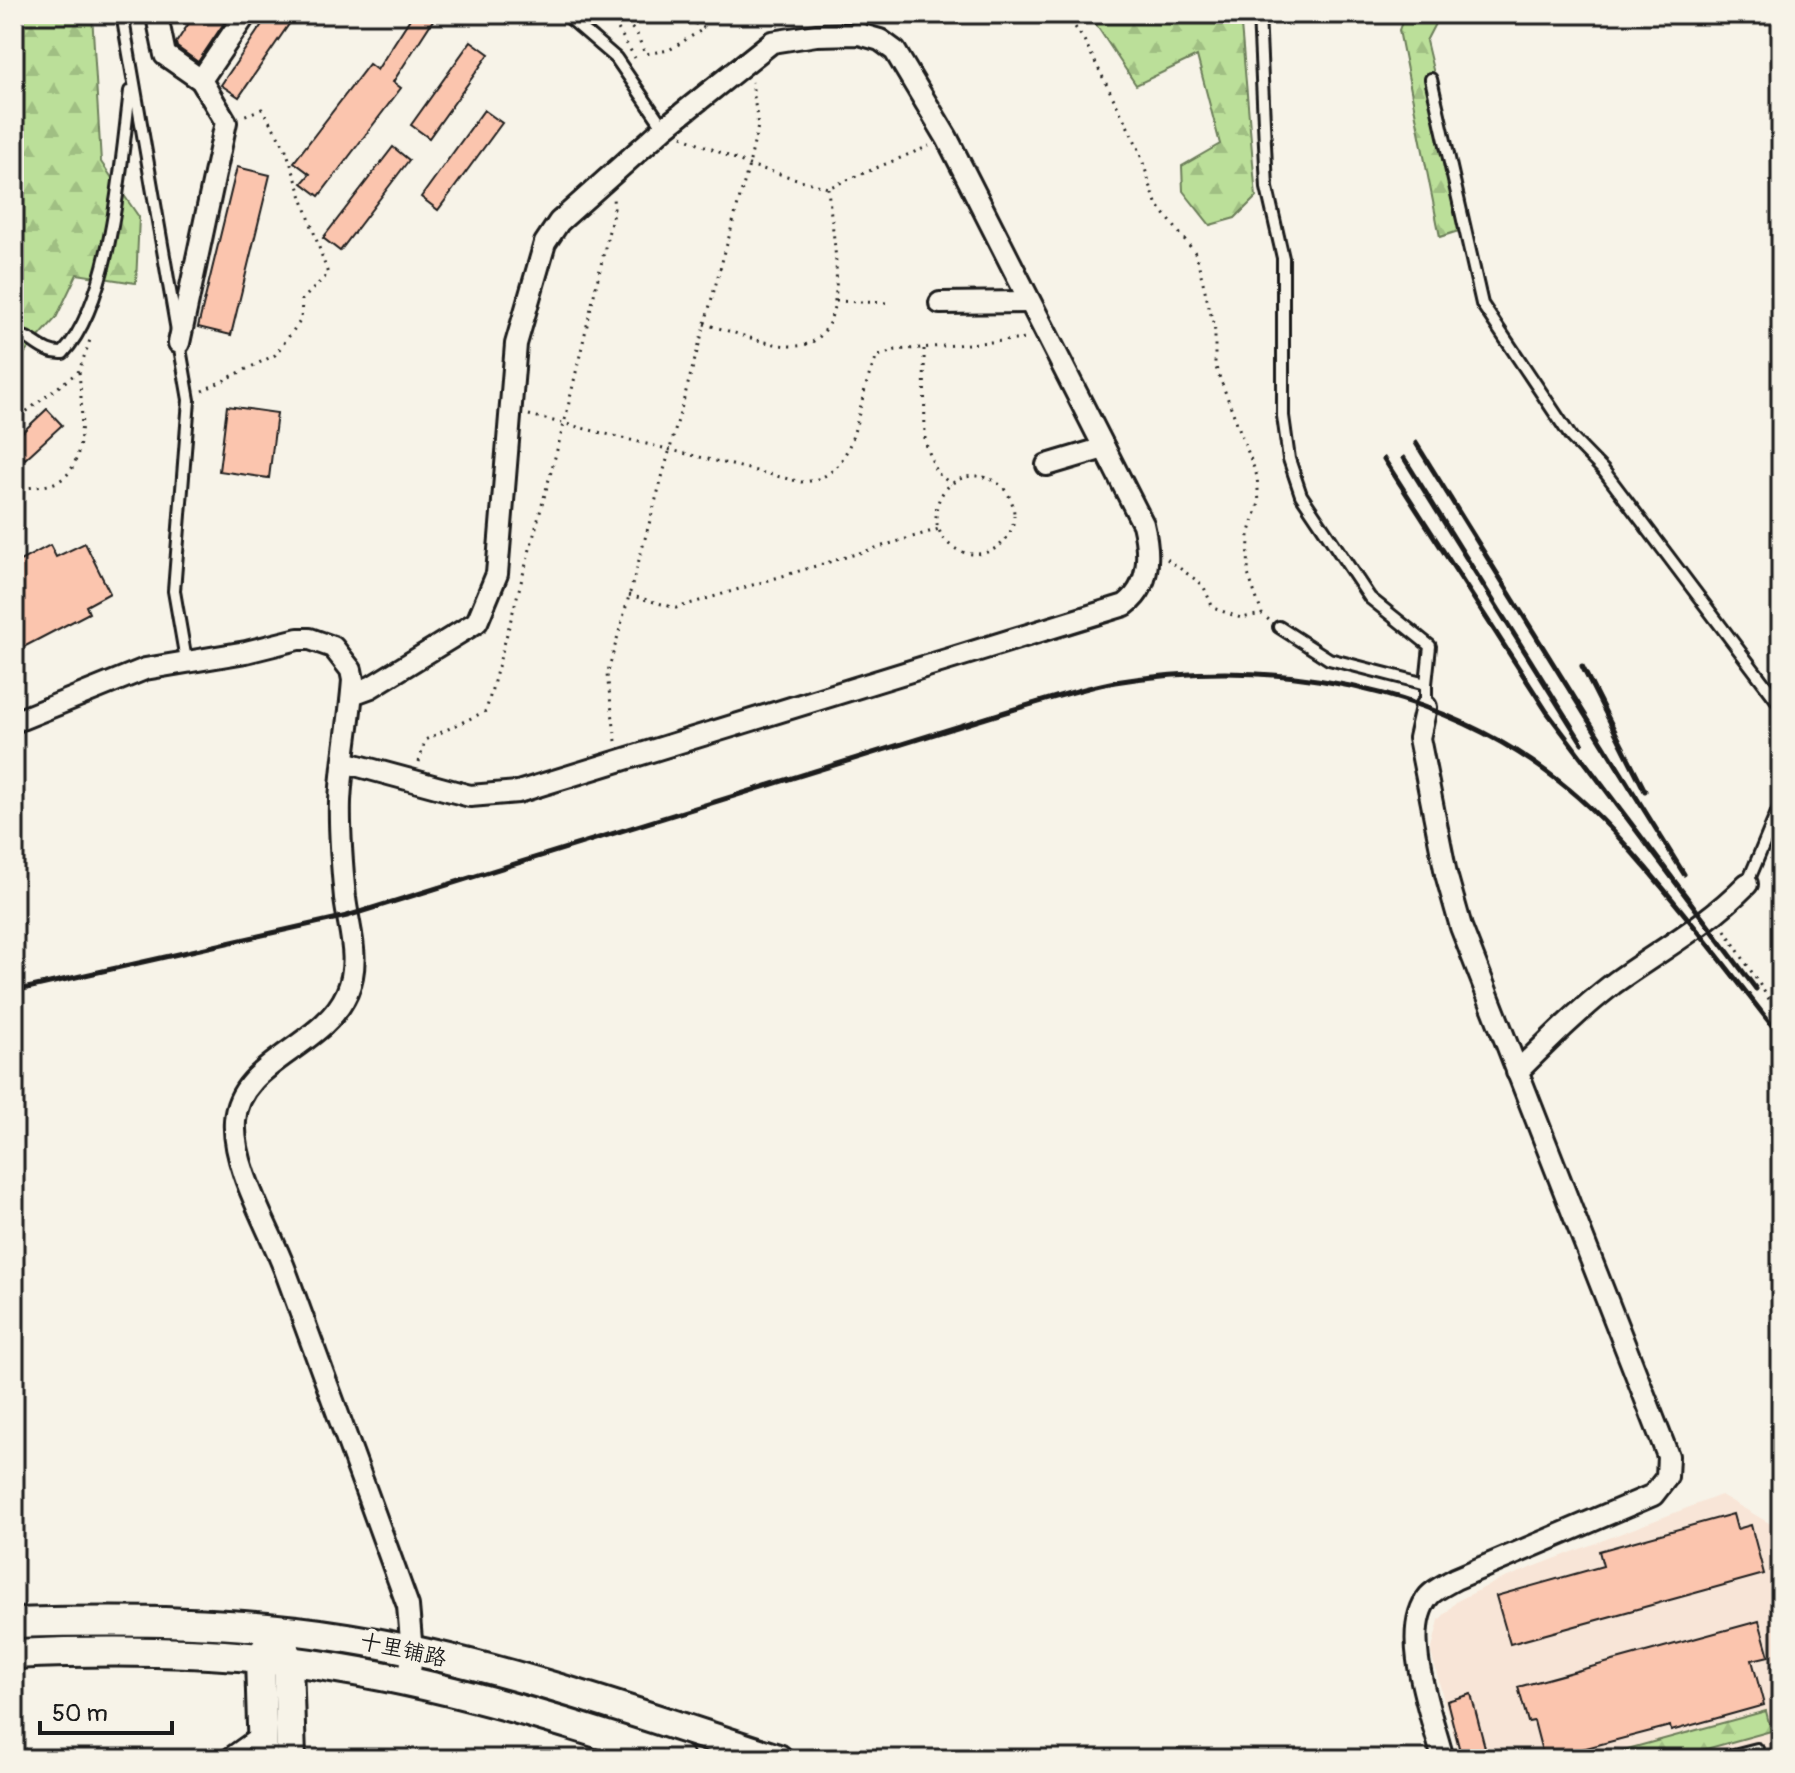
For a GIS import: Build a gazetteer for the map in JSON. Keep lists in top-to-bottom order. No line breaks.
{"streets":{"main road":["十里铺路"]},"scale_bar":"50 m"}
